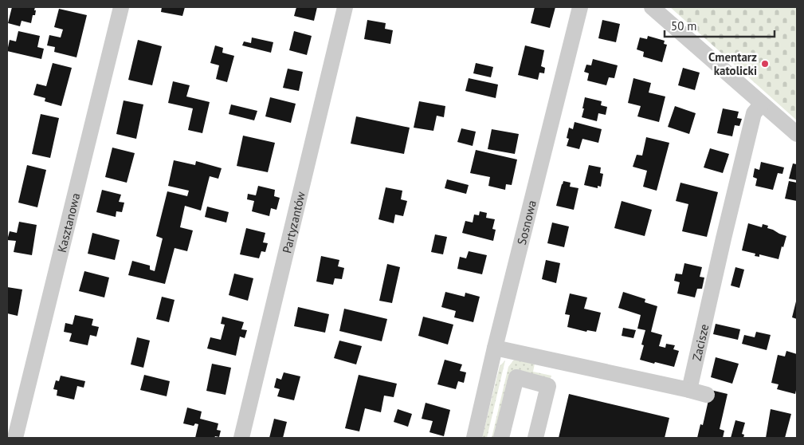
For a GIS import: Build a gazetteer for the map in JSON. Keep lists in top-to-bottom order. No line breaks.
{"streets":{"street":["Kasztanowa","Partyzantów","Sosnowa","Zacisze"]},"places":["Cmentarz katolicki"],"scale_bar":"50 m"}
